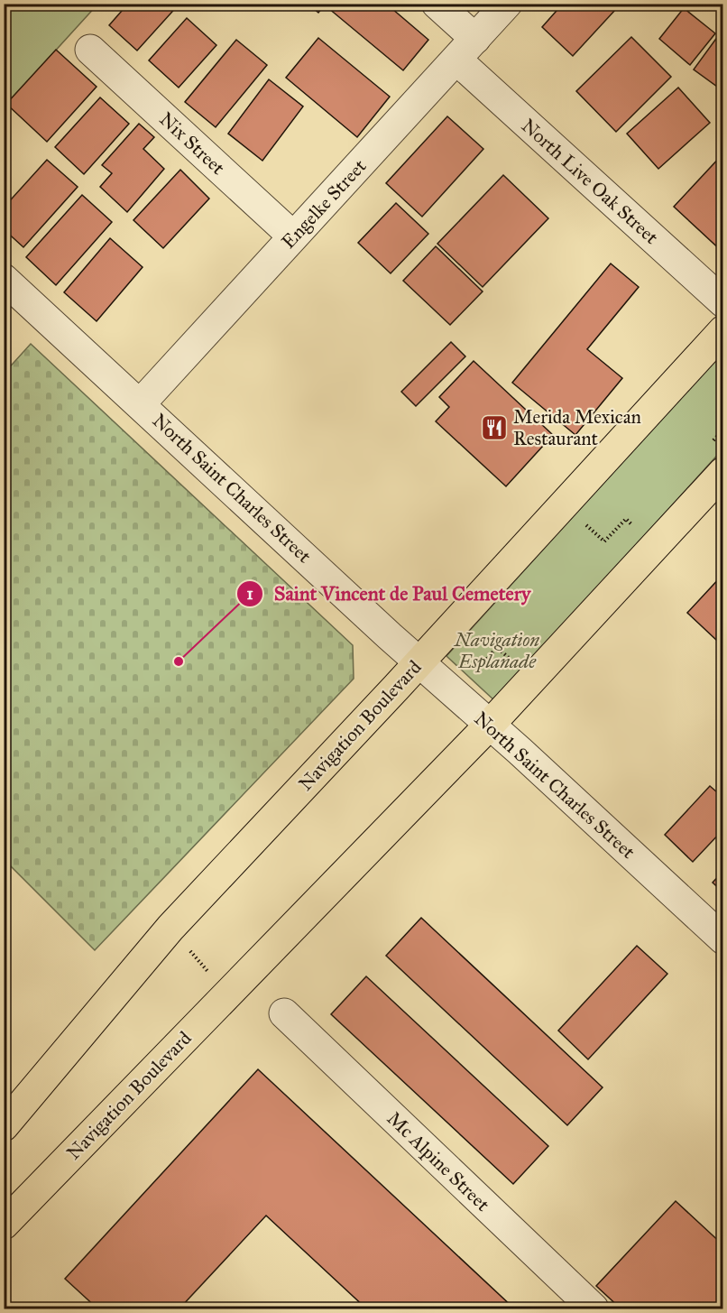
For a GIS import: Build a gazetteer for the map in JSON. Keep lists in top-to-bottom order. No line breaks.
{"streets":{"main road":["Navigation Boulevard"],"street":["Nix Street","North Live Oak Street","Engelke Street","North Saint Charles Street","Mc Alpine Street"]},"crossings":[["Nix Street","Engelke Street"],["North Live Oak Street","Engelke Street"],["Engelke Street","North Saint Charles Street"],["North Saint Charles Street","Navigation Boulevard"]],"parks":["Navigation Esplanade"],"places":{"restaurant":["Merida Mexican Restaurant"],"other":["Saint Vincent de Paul Cemetery"]}}
